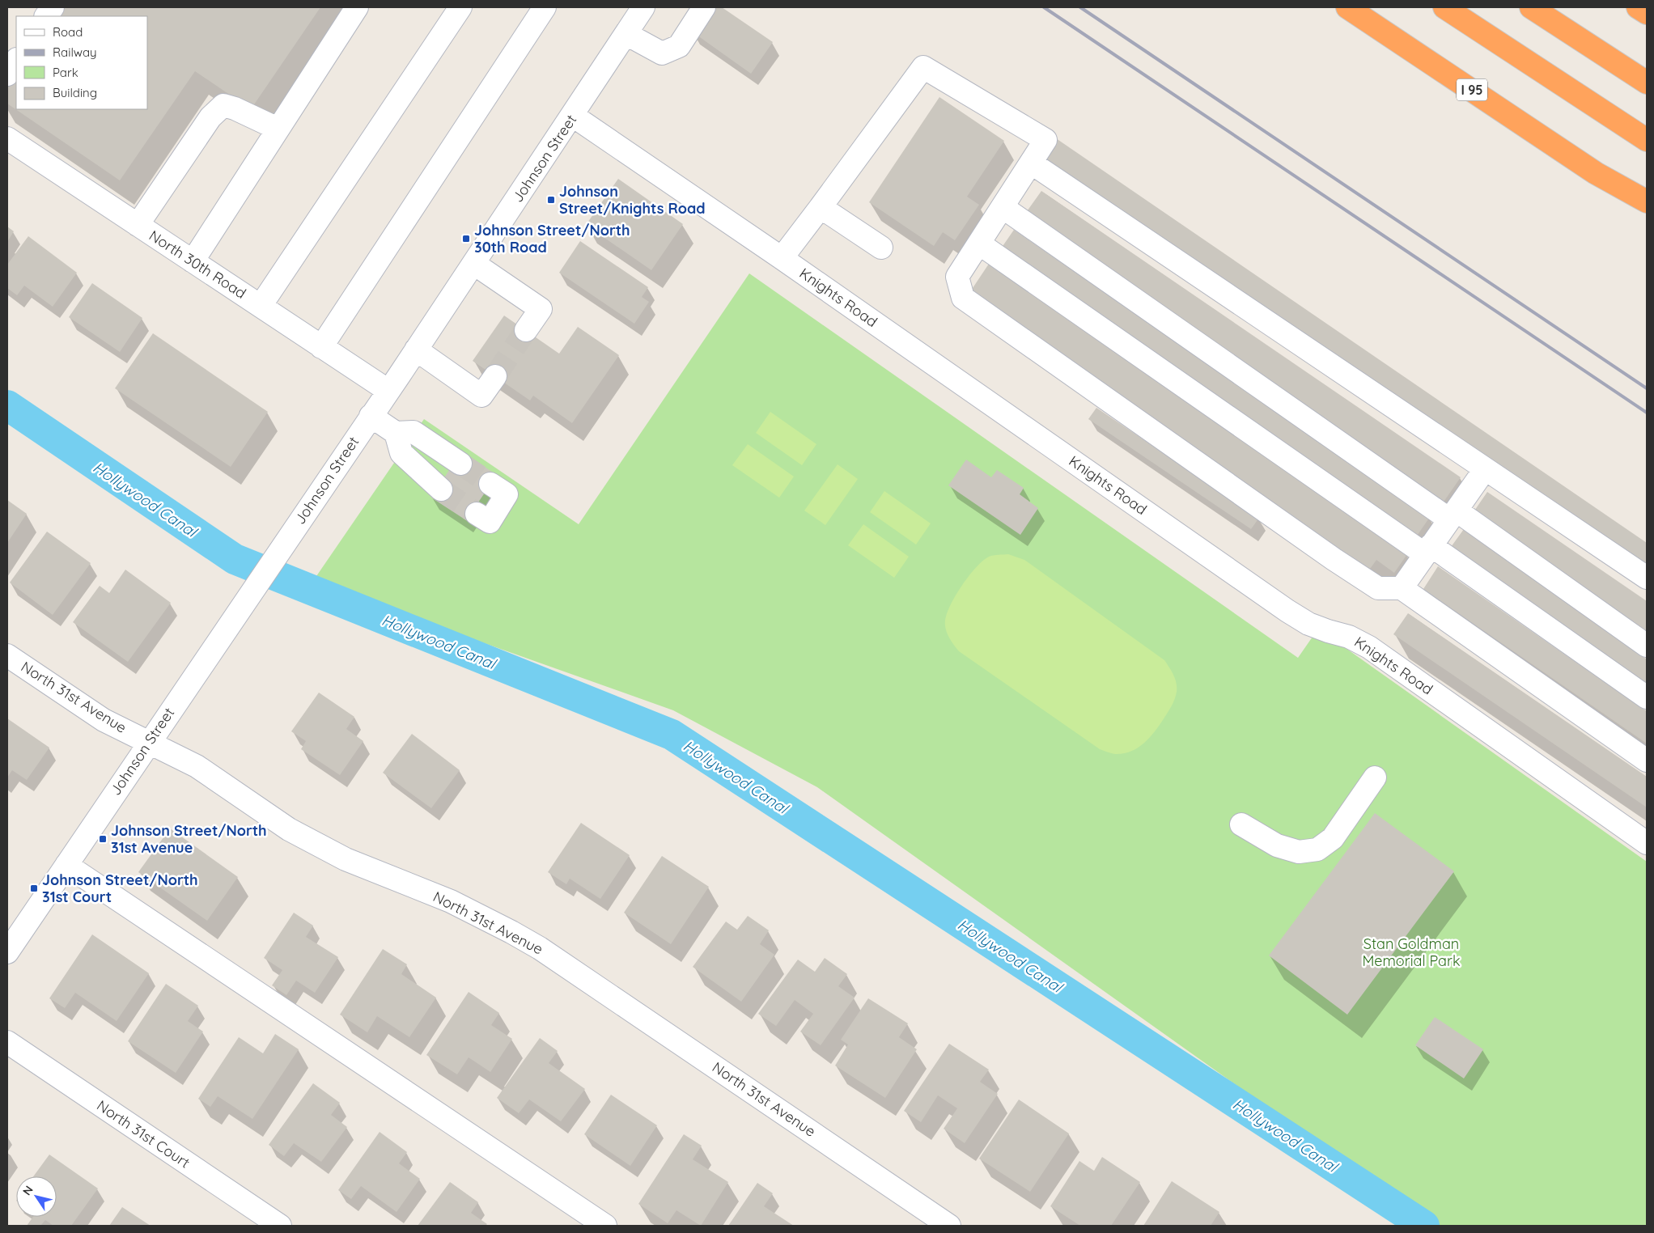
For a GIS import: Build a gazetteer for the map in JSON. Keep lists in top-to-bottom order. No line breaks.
{"streets":{"highway":["I 95"],"street":["Johnson Street","North 30th Road","Knights Road","North 31st Avenue","North 31st Court"]},"crossings":[["Johnson Street","North 30th Road"],["Johnson Street","Knights Road"],["Johnson Street","North 31st Avenue"]],"water":["Hollywood Canal"],"parks":["Stan Goldman Memorial Park"],"places":{"transit":["Johnson Street/Knights Road","Johnson Street/North 30th Road","Johnson Street/North 31st Avenue","Johnson Street/North 31st Court"]},"legend":["Road","Railway","Park","Building"],"north":"top left"}
